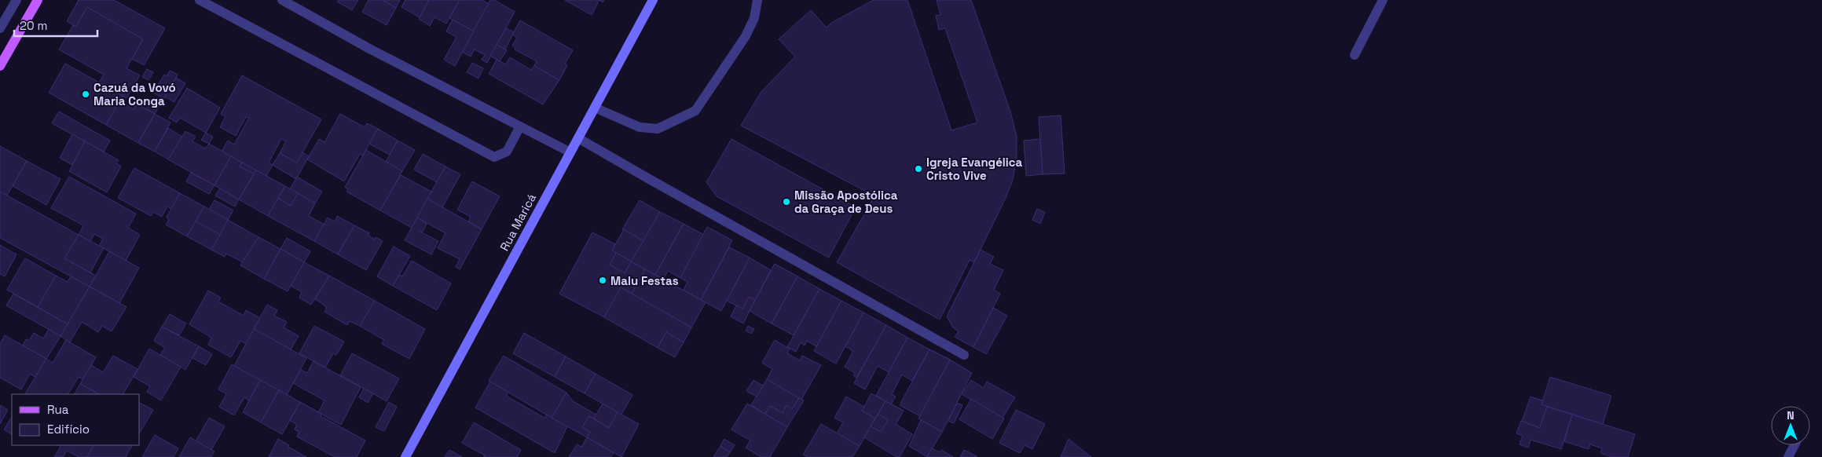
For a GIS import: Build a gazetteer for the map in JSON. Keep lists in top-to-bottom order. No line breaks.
{"streets":{"street":["Rua Maricá"]},"places":["Cazuá da Vovó Maria Conga","Igreja Evangélica Cristo Vive","Missão Apostólica da Graça de Deus","Malu Festas"],"legend":["Rua","Edifício"],"scale_bar":"20 m","north":"top"}
